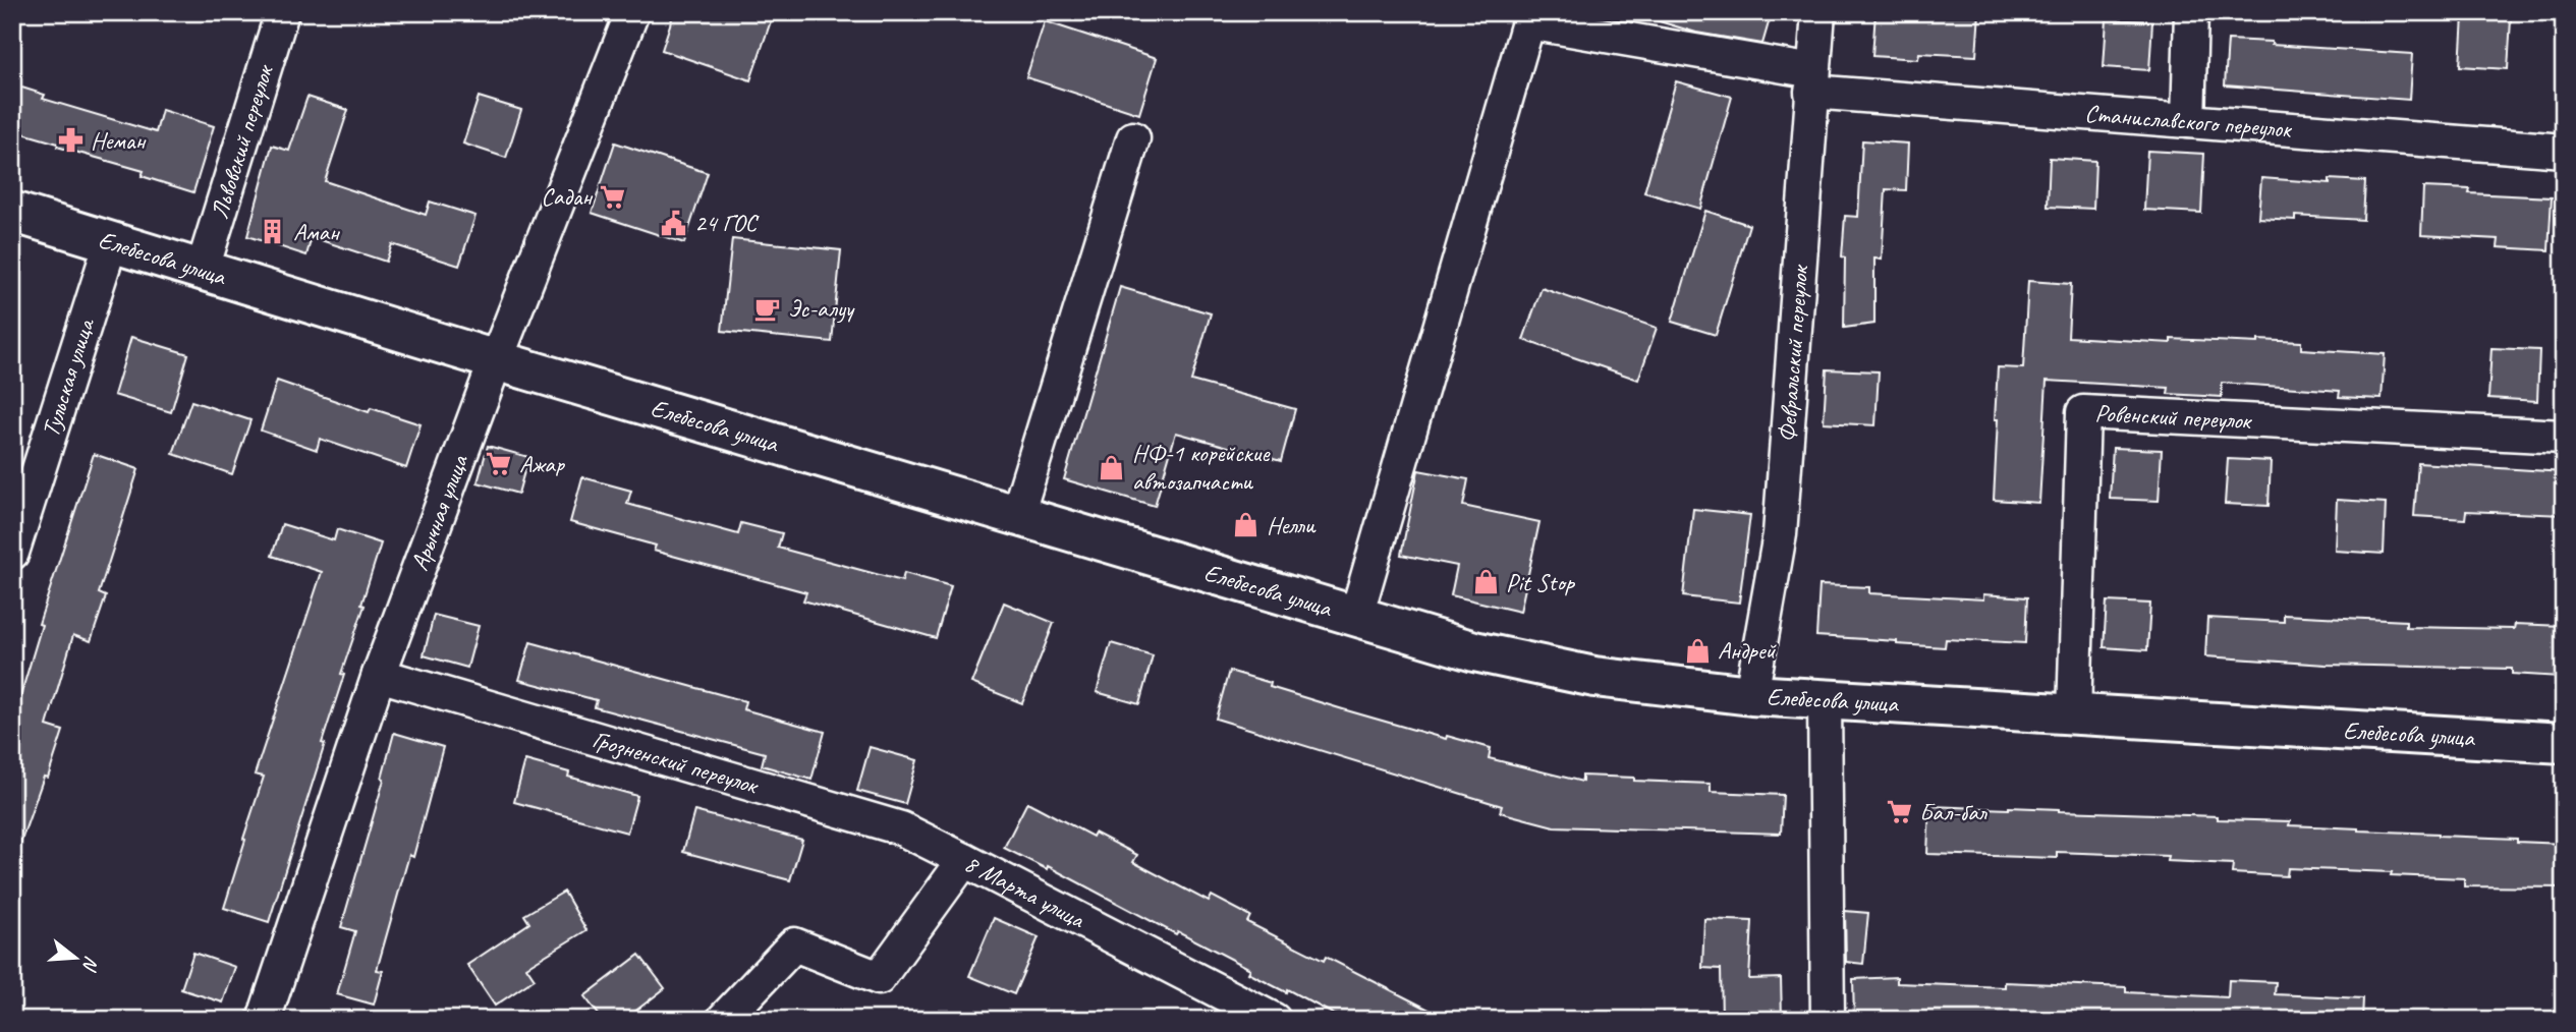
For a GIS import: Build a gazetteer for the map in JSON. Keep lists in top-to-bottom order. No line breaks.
{"streets":{"main road":["Елебесова улица"],"street":["Станиславского переулок","Львовский переулок","Февральский переулок","Тульская улица","Ровенский переулок","Арычная улица","Грозненский переулок","8 Марта улица"]},"crossings":[["Станиславского переулок","Елебесова улица"],["Станиславского переулок","Февральский переулок"],["Львовский переулок","Елебесова улица"],["Елебесова улица","Февральский переулок"],["Елебесова улица","Тульская улица"],["Елебесова улица","Ровенский переулок"],["Елебесова улица","Арычная улица"],["Арычная улица","Грозненский переулок"],["Грозненский переулок","8 Марта улица"]],"places":{"pharmacy":["Неман"],"supermarket":["Садан","Ажар","Бал-бал"],"public building":["24 ГОС"],"building":["Аман"],"cafe":["Эс-алуу"],"shop":["НФ-1 корейские автозапчасти","Нелли","Pit Stop","Андрей"]},"north":"right"}
